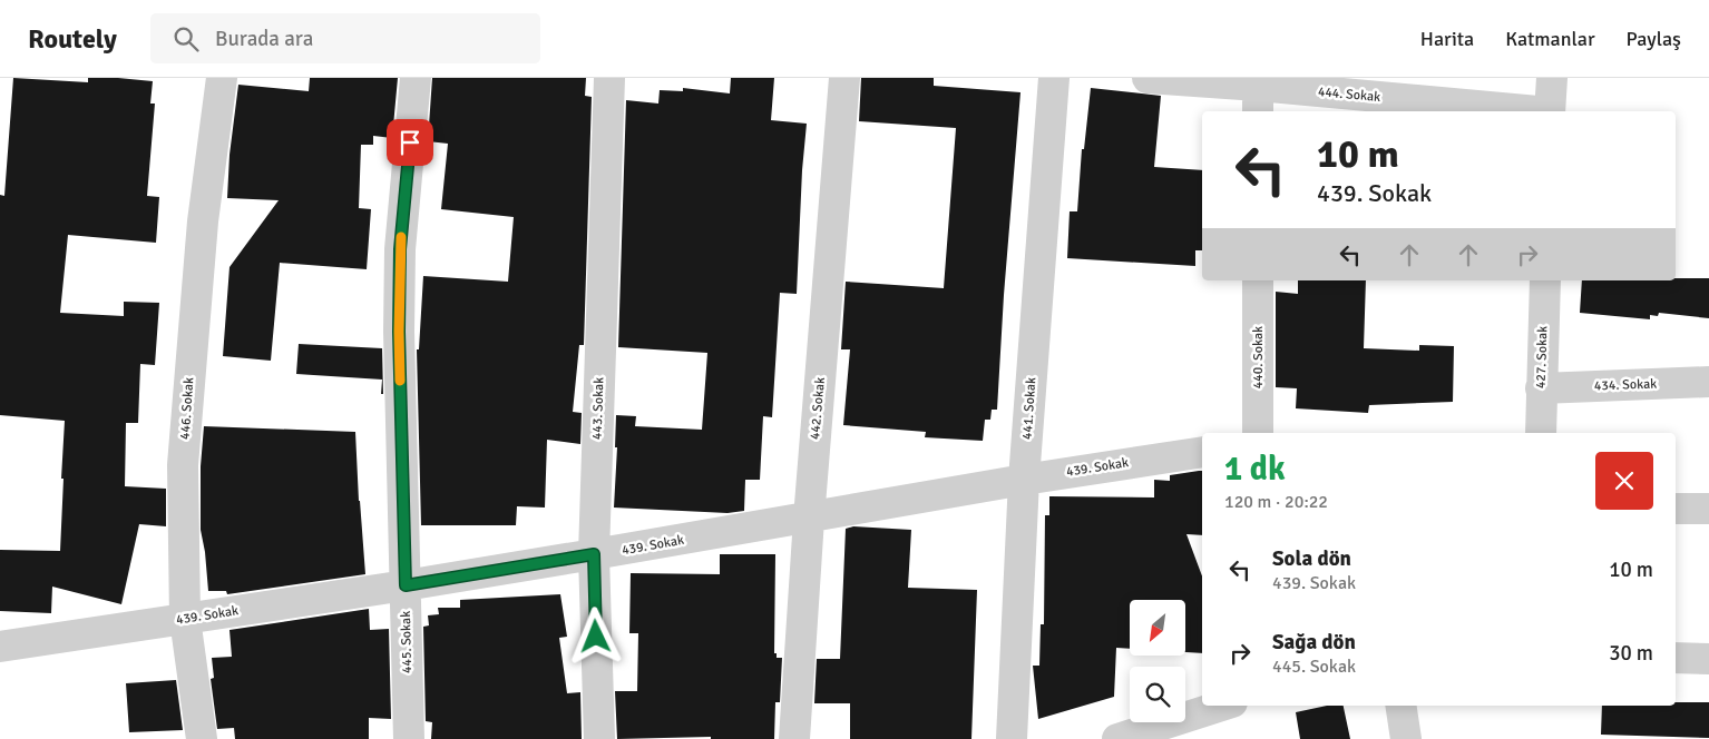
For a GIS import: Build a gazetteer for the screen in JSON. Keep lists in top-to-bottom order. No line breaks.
{"streets":{"street":["444. Sokak","440. Sokak","427. Sokak","434. Sokak","446. Sokak","443. Sokak","442. Sokak","441. Sokak","439. Sokak","445. Sokak"]},"crossings":[["427. Sokak","434. Sokak"],["446. Sokak","439. Sokak"],["443. Sokak","439. Sokak"],["442. Sokak","439. Sokak"],["441. Sokak","439. Sokak"],["439. Sokak","445. Sokak"]],"north":"bottom left","page":{"header":"Routely","search":"Burada ara","nav":["Harita","Katmanlar","Paylaş"],"turn":["10 m","439. Sokak"],"heading":["1 dk","120 m · 20:22"],"list":[{"name":"Sola dön","note":"439. Sokak","value":"10 m"},{"name":"Sağa dön","note":"445. Sokak","value":"30 m"}]}}
